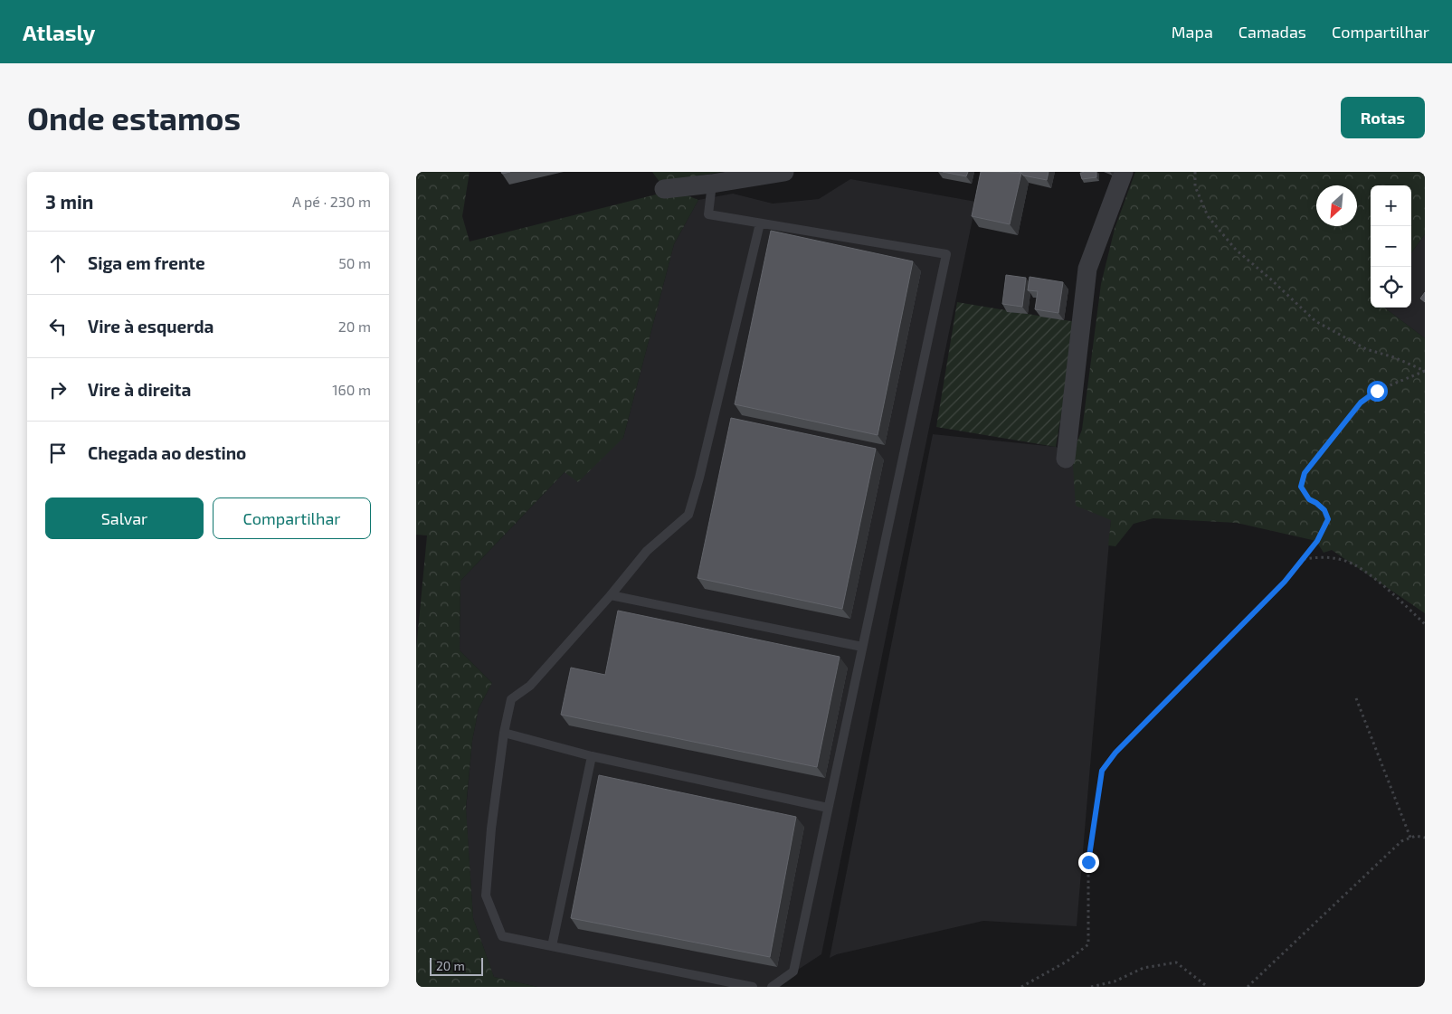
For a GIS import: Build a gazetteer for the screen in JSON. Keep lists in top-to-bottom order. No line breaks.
{"scale_bar":"20 m","north":"bottom left","page":{"header":"Atlasly","nav":["Mapa","Camadas","Compartilhar"],"buttons":["Rotas",["Salvar","Compartilhar"]],"title":"Onde estamos","heading":["3 min","A pé · 230 m"],"map_buttons":["+","−"],"list":[["Siga em frente","50 m"],["Vire à esquerda","20 m"],["Vire à direita","160 m"],"Chegada ao destino"],"scale":"20 m"}}
